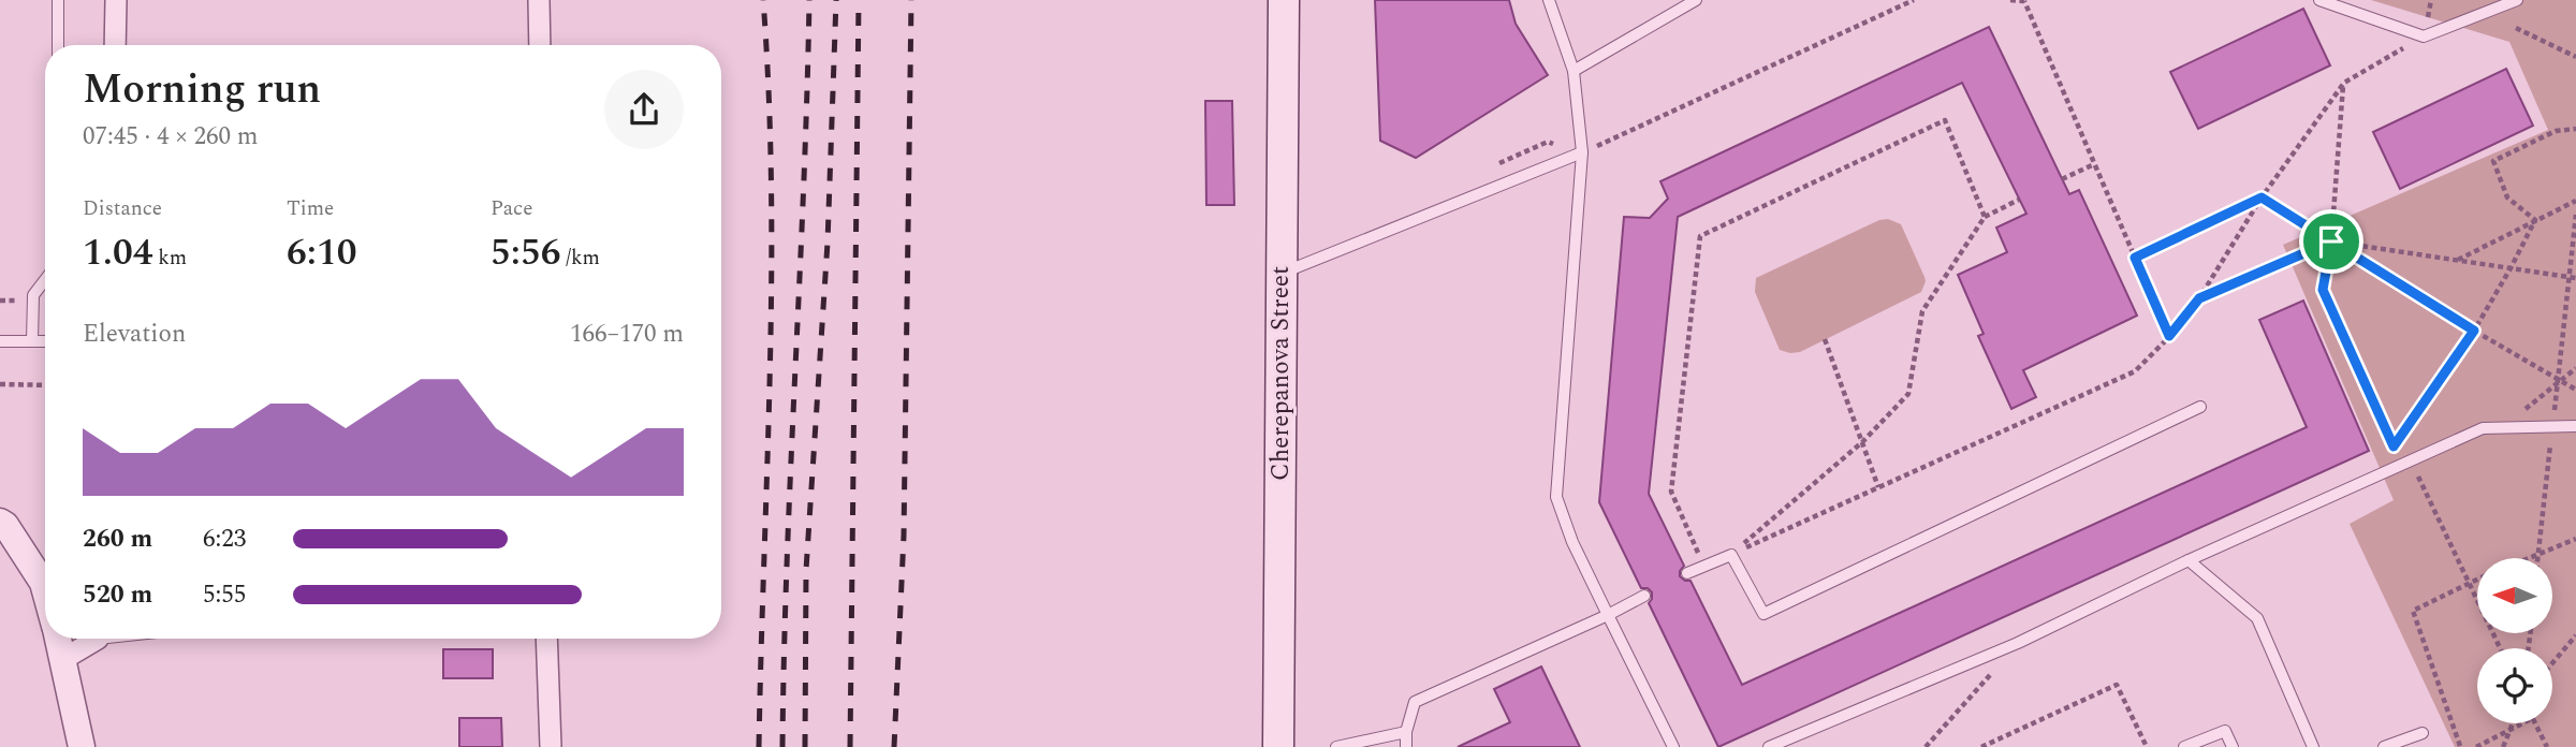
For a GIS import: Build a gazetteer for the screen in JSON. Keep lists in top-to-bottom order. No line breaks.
{"streets":{"main road":["Cherepanova Street"]},"north":"left","page":{"heading":["Morning run","07:45 · 4 × 260 m"],"stats":[["Distance","1.04 km"],["Time","6:10"],["Pace","5:56 /km"]],"chart":["Elevation","166–170 m"],"list":[{"name":"260 m","note":"6:23"},{"name":"520 m","note":"5:55"}]}}
